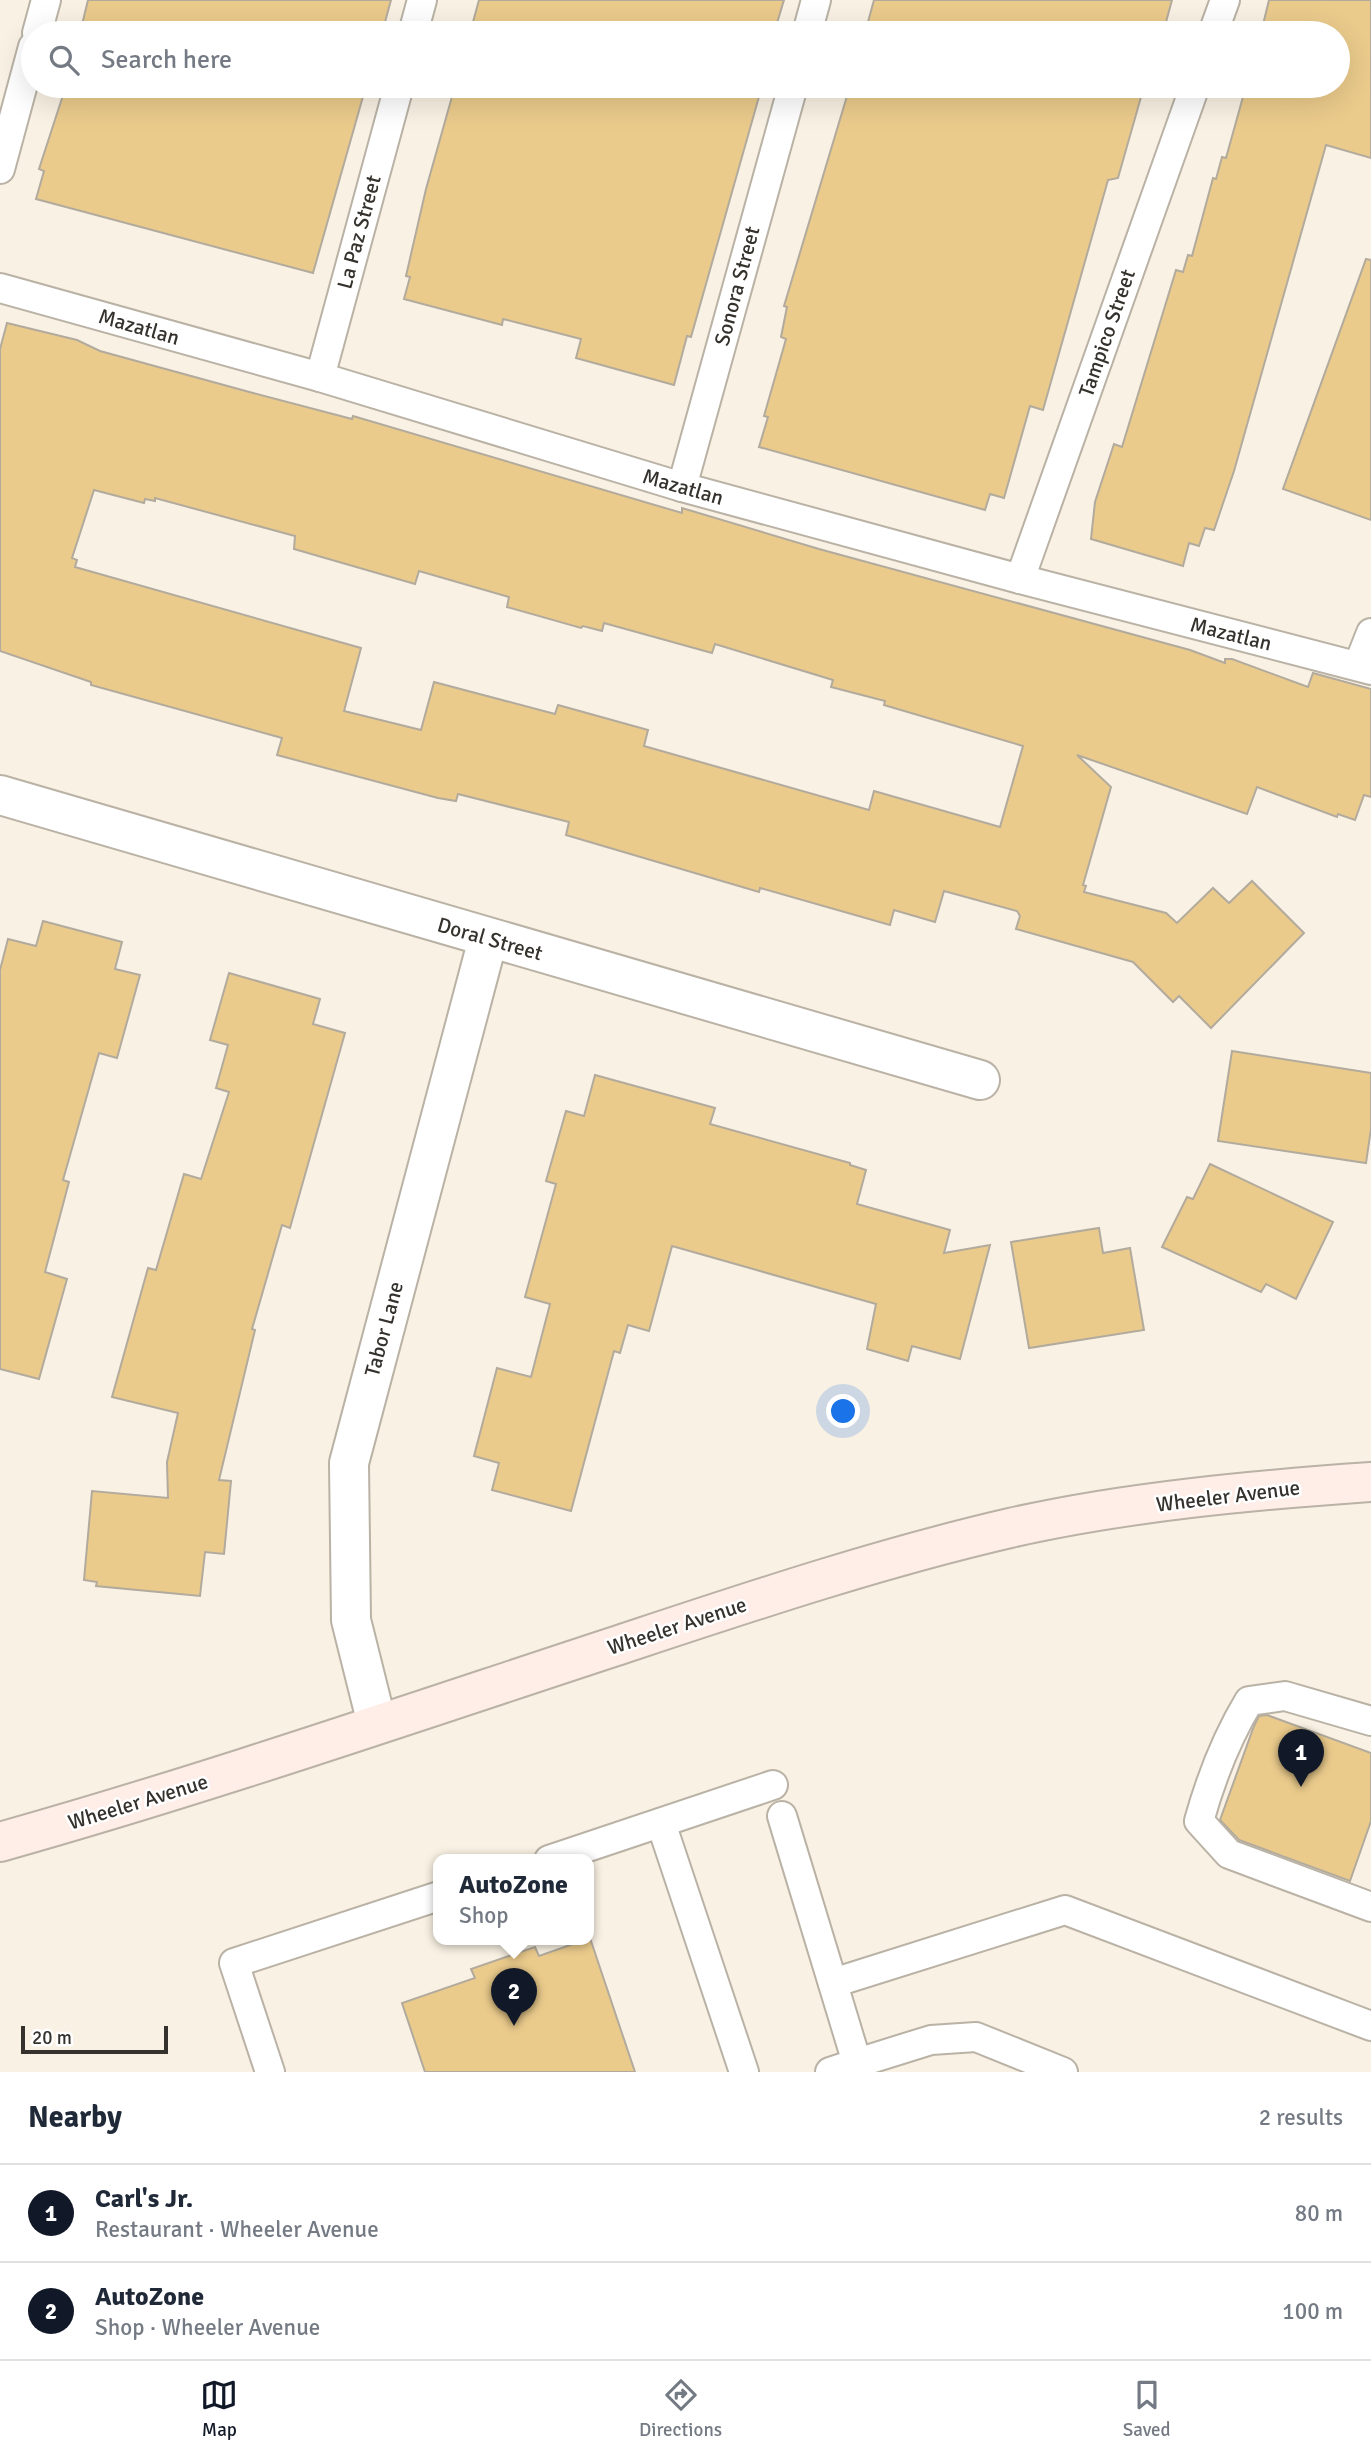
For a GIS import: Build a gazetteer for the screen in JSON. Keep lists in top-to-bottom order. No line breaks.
{"streets":{"main road":["Wheeler Avenue"],"street":["Doral Street","Tabor Lane"],"lane":["La Paz Street","Sonora Street","Mazatlan","Tampico Street"]},"crossings":[["La Paz Street","Mazatlan"],["Sonora Street","Mazatlan"],["Mazatlan","Tampico Street"],["Doral Street","Tabor Lane"],["Tabor Lane","Wheeler Avenue"]],"scale_bar":"20 m","page":{"search":"Search here","pins":["1","2"],"popup":["AutoZone","Shop"],"scale":"20 m","heading":["Nearby","2 results"],"list":[{"mark":"1","name":"Carl's Jr.","note":"Restaurant · Wheeler Avenue","value":"80 m"},{"mark":"2","name":"AutoZone","note":"Shop · Wheeler Avenue","value":"100 m"}],"nav":["Map","Directions","Saved"]}}
